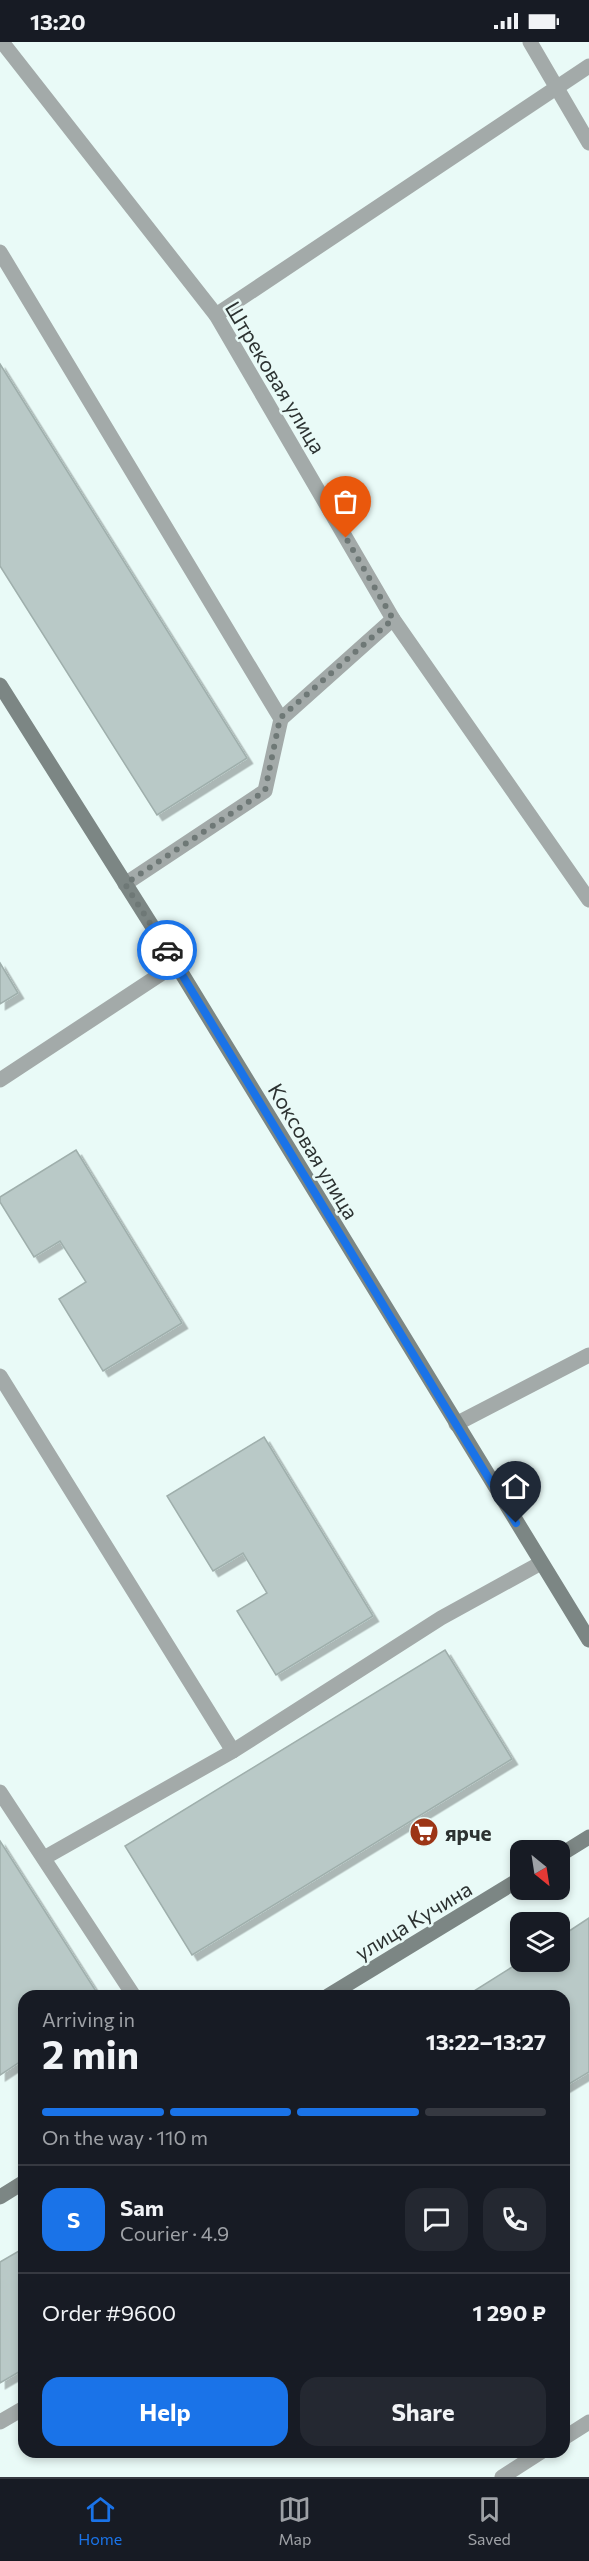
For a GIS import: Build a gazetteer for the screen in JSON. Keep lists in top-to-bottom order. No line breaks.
{"streets":{"main road":["Коксовая улица","улица Кучина"],"street":["Штрековая улица"]},"places":{"supermarket":["ярче"]},"north":"bottom right","page":{"status":"13:20","heading":["2 min","Arriving in","13:22–13:27"],"panel":["Sam","Courier · 4.9","Order #9600","1 290 ₽"],"bar":"On the way · 110 m","round":"S","buttons":["Help","Share"],"tabs":["Home","Map","Saved"]}}
